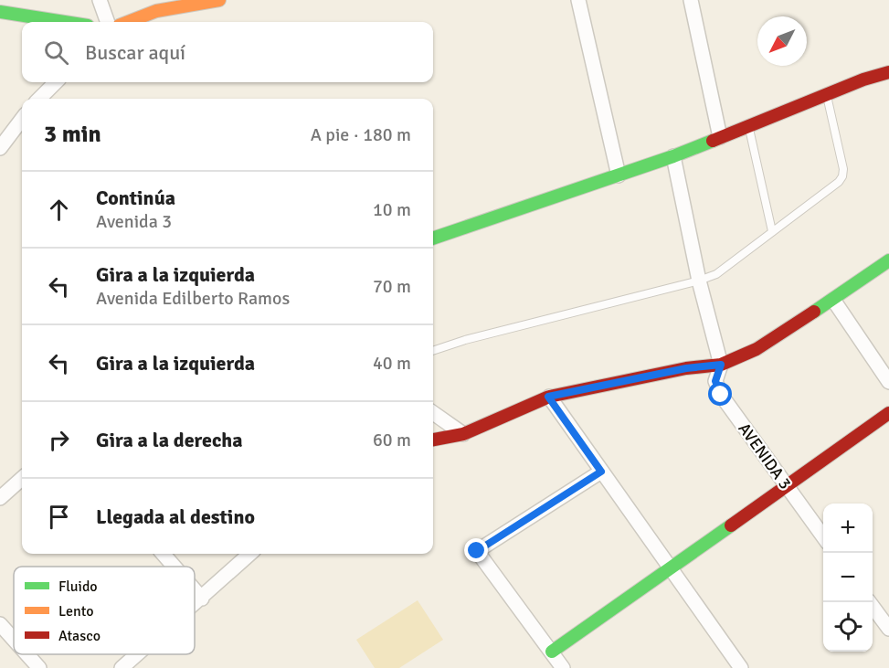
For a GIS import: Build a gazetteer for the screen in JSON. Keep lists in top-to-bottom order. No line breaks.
{"streets":{"street":["AVENIDA 3"]},"legend":["Fluido","Lento","Atasco"],"north":"bottom left","page":{"search":"Buscar aquí","heading":["3 min","A pie · 180 m"],"list":[["Continúa","Avenida 3","10 m"],["Gira a la izquierda","Avenida Edilberto Ramos","70 m"],["Gira a la izquierda","40 m"],["Gira a la derecha","60 m"],"Llegada al destino"],"map_buttons":["+","−"]}}
